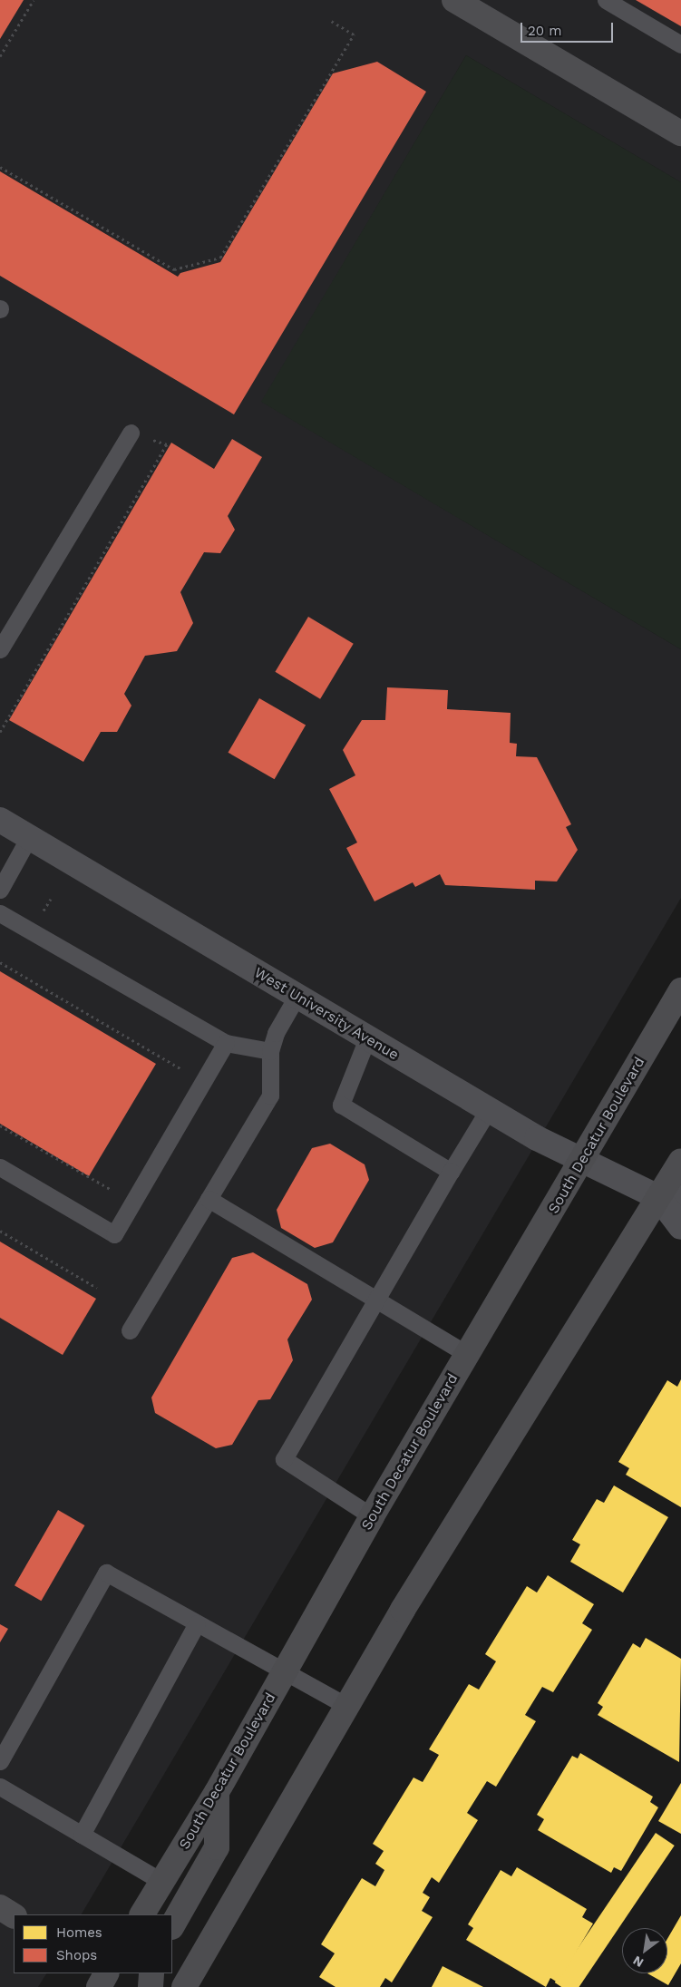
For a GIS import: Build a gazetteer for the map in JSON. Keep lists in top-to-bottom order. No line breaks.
{"streets":{"main road":["South Decatur Boulevard"],"street":["West University Avenue"]},"crossings":[["West University Avenue","South Decatur Boulevard"]],"legend":["Homes","Shops"],"scale_bar":"20 m","north":"bottom left"}
